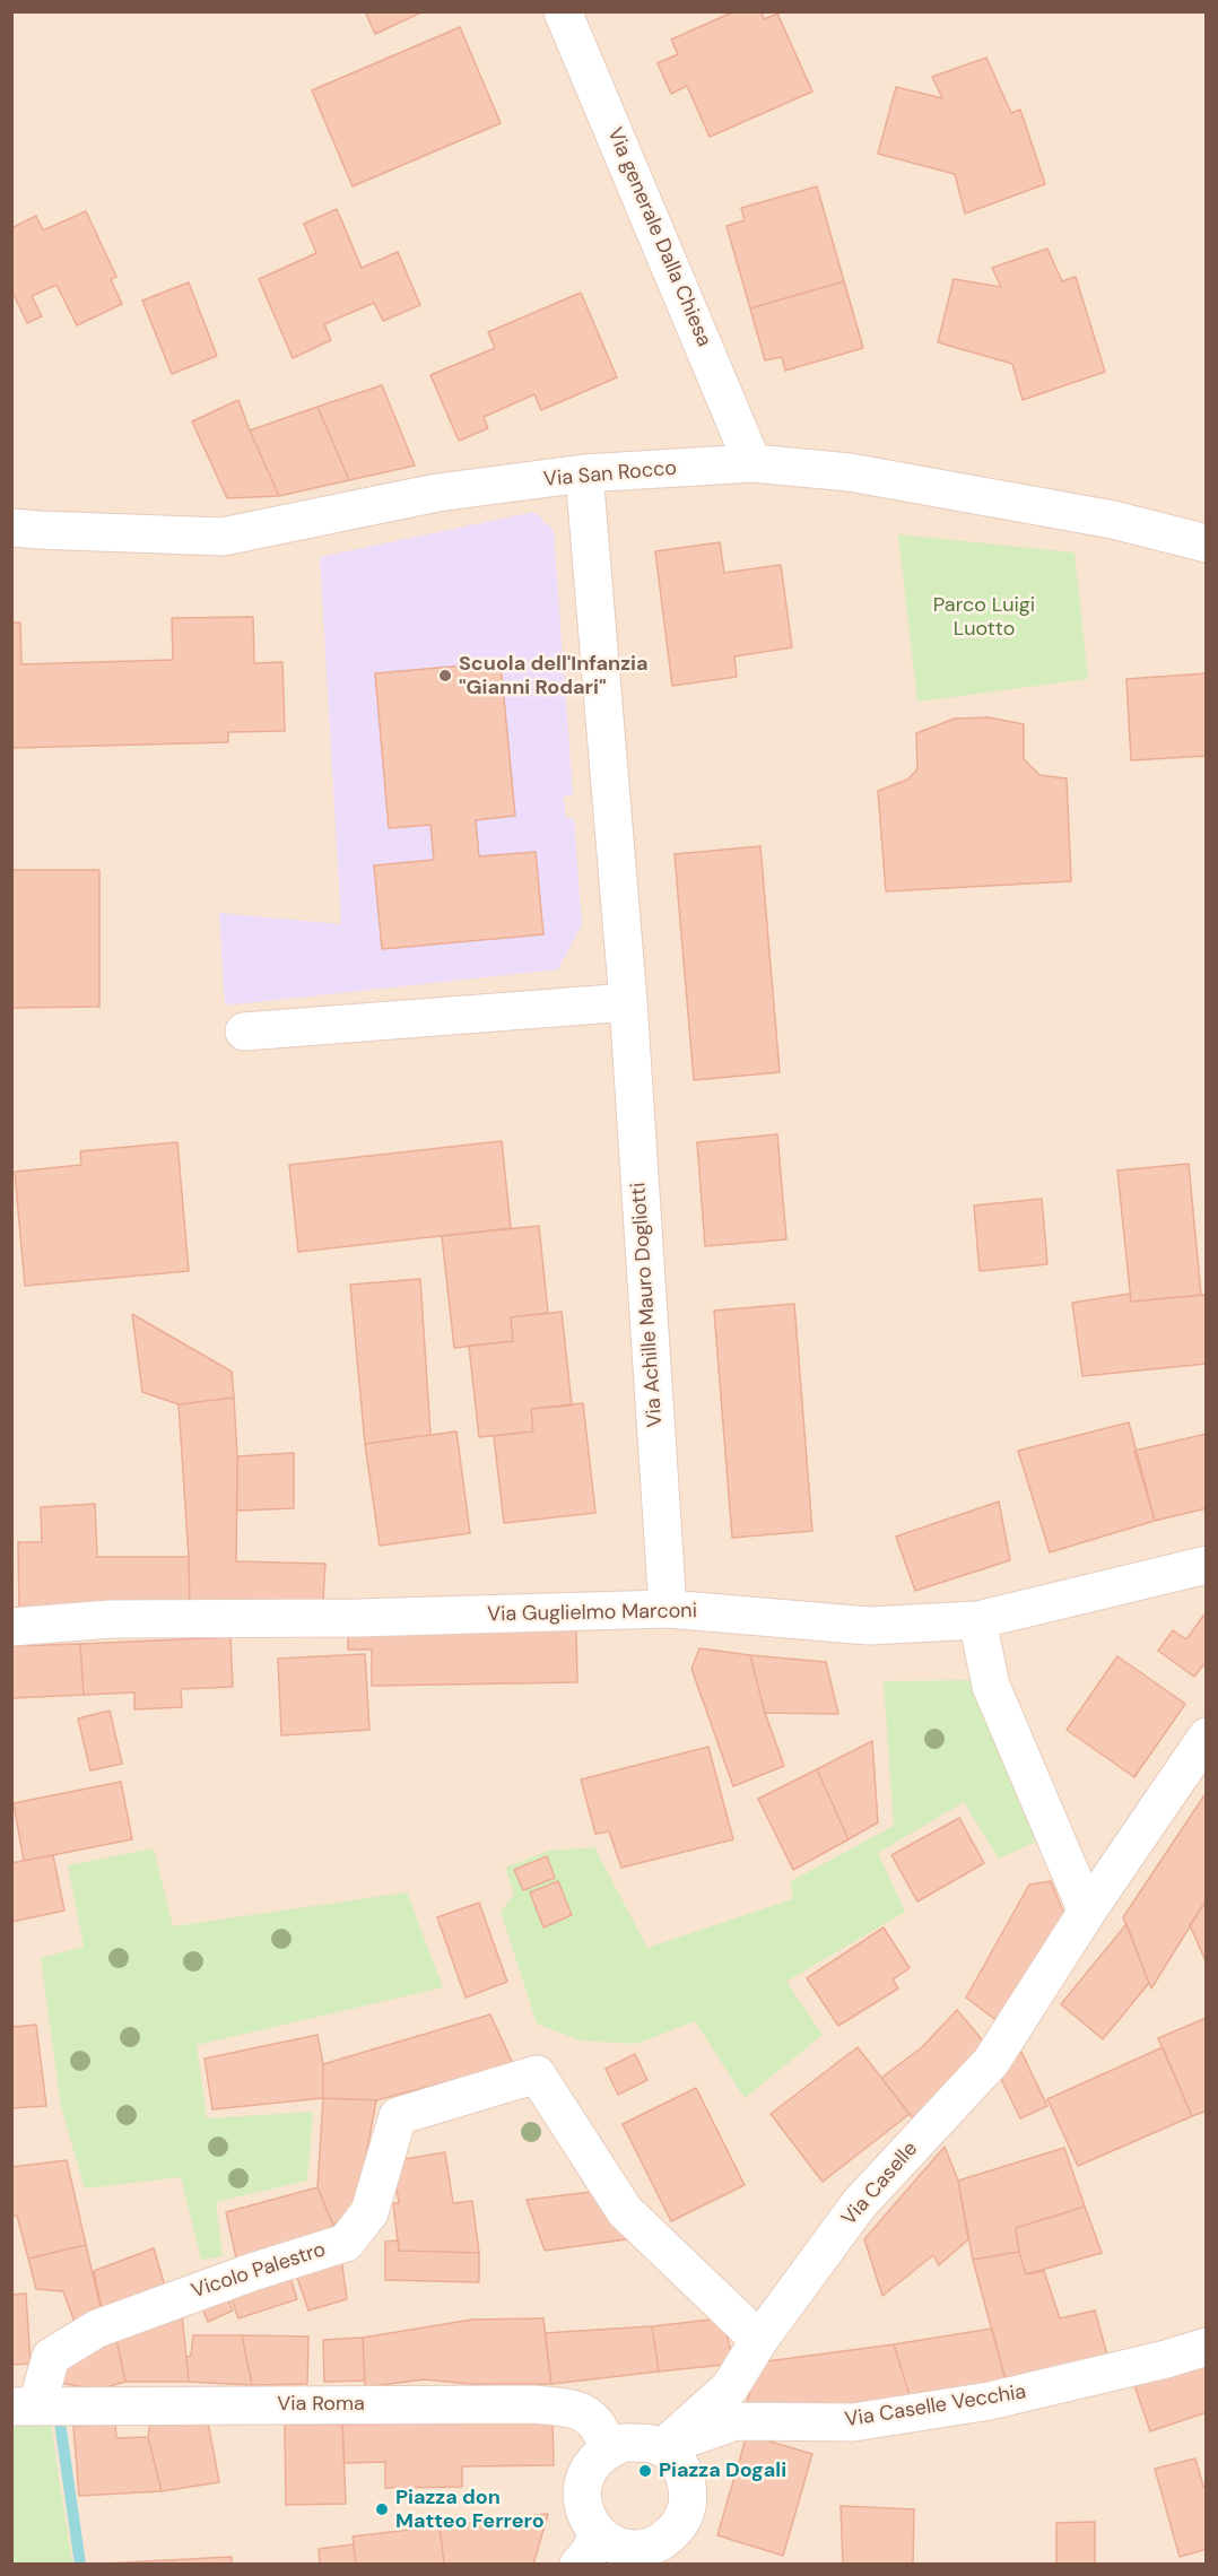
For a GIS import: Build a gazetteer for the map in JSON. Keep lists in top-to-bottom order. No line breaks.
{"streets":{"street":["Via generale Dalla Chiesa","Via San Rocco","Via Achille Mauro Dogliotti","Via Guglielmo Marconi","Via Caselle","Vicolo Palestro","Via Roma","Via Caselle Vecchia"]},"crossings":[["Via generale Dalla Chiesa","Via San Rocco"],["Via San Rocco","Via Achille Mauro Dogliotti"],["Via Achille Mauro Dogliotti","Via Guglielmo Marconi"],["Via Caselle","Vicolo Palestro"],["Via Caselle","Via Roma"],["Via Caselle","Via Caselle Vecchia"],["Vicolo Palestro","Via Roma"],["Via Roma","Via Caselle Vecchia"]],"parks":["Parco Luigi Luotto"],"places":["Scuola dell'Infanzia \"Gianni Rodari\"","Piazza Dogali","Piazza don Matteo Ferrero"]}
